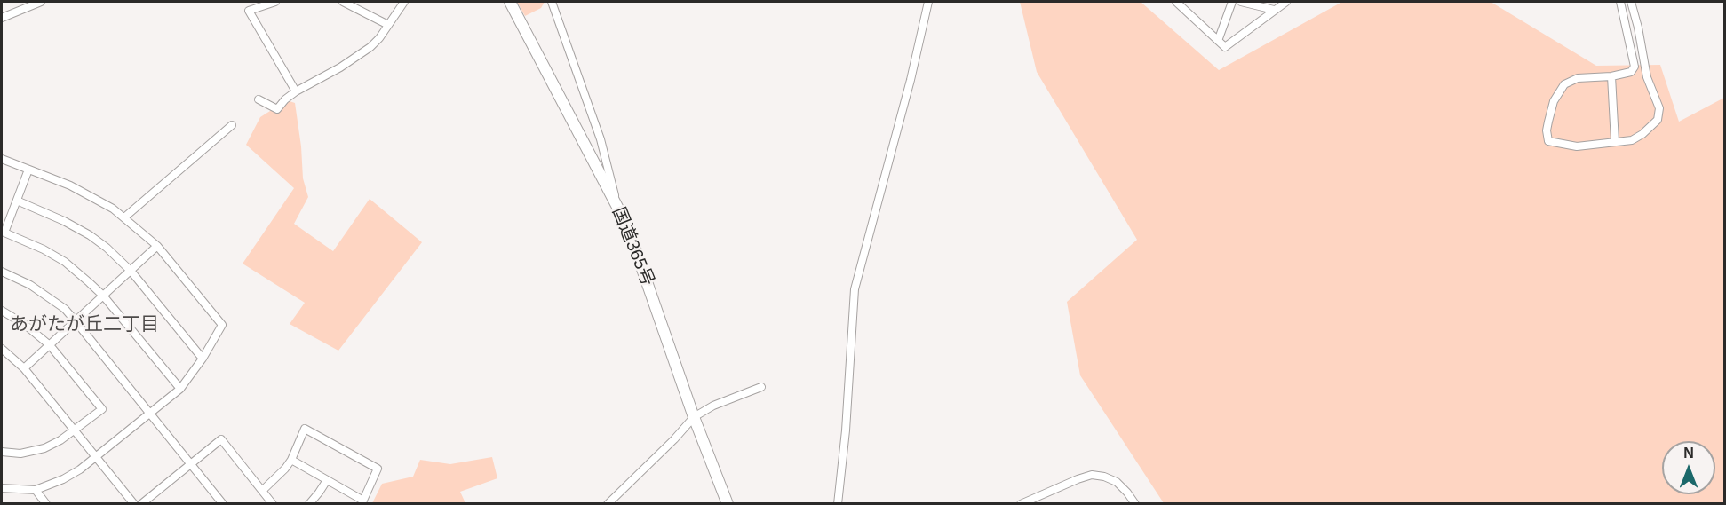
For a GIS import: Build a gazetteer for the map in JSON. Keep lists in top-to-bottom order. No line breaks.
{"streets":{"highway":["国道365号"]},"districts":["あがたが丘二丁目"],"north":"top"}
